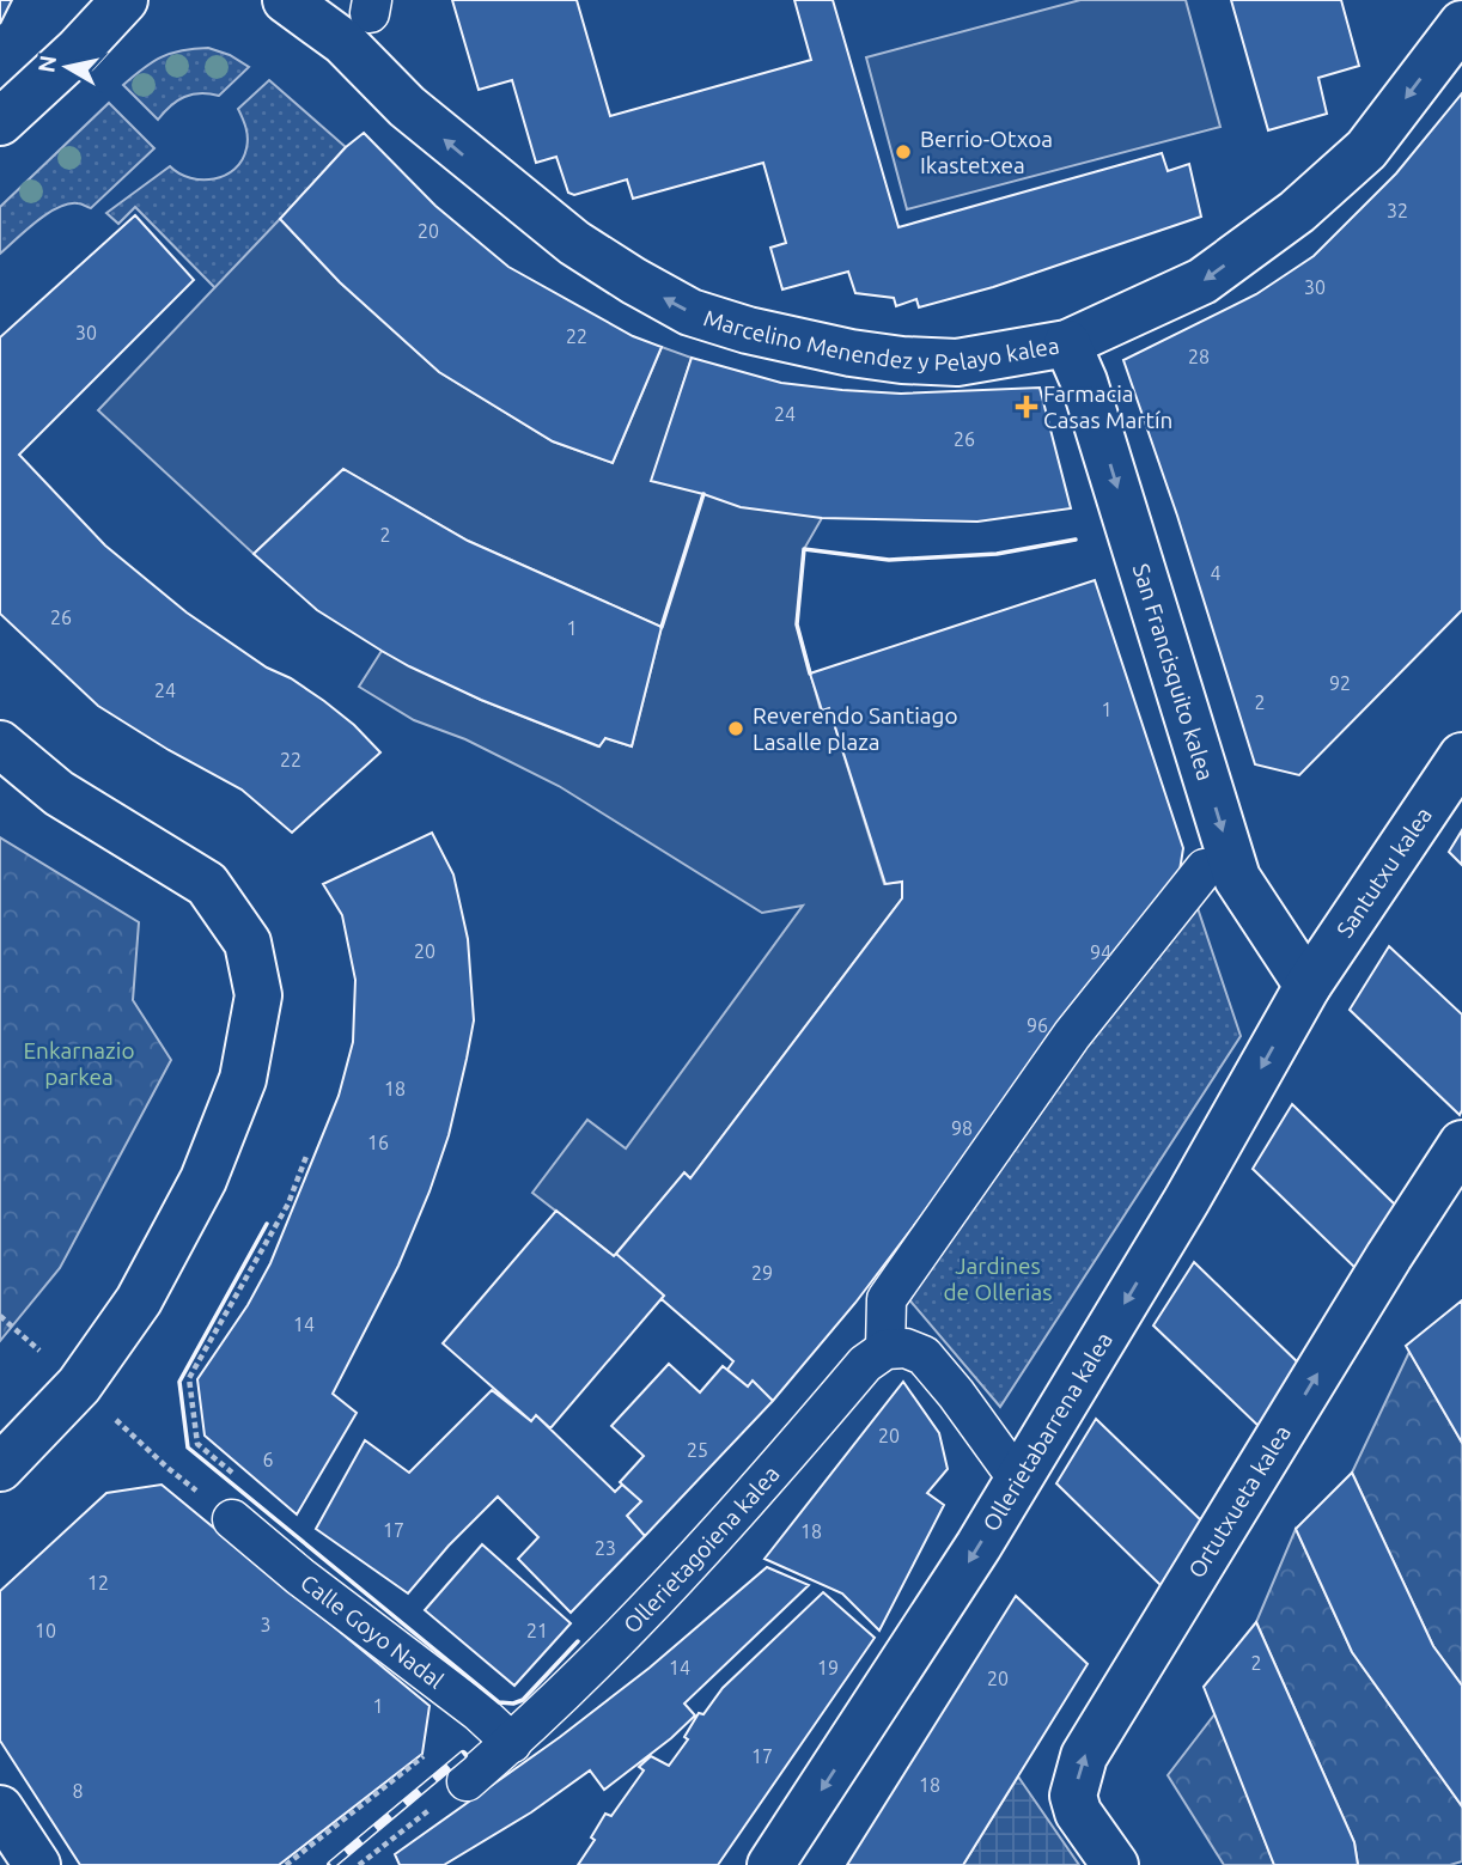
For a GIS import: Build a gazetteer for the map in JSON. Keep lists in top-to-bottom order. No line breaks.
{"streets":{"street":["Marcelino Menendez y Pelayo kalea","San Francisquito kalea","Santutxu kalea","Ollerietabarrena kalea","Ortutxueta kalea","Ollerietagoiena kalea","Calle Goyo Nadal"]},"crossings":[["Marcelino Menendez y Pelayo kalea","San Francisquito kalea"],["San Francisquito kalea","Santutxu kalea"],["San Francisquito kalea","Ollerietabarrena kalea"],["Santutxu kalea","Ollerietabarrena kalea"],["Ollerietagoiena kalea","Calle Goyo Nadal"]],"one_way":["Marcelino Menendez y Pelayo kalea","San Francisquito kalea"],"parks":["Enkarnazio parkea","Jardines de Ollerias"],"places":{"other":["Berrio-Otxoa Ikastetxea","Reverendo Santiago Lasalle plaza"],"health":["Farmacia Casas Martín"]},"house_numbers":["32","20","30","30","22","28","24","26","2","4","26","1","92","24","2","1","22","20","94","96","18","98","16","29","14","20","25","6","17","18","23","12","3","10","21","2","14","19","20","1","17","18","8"],"north":"left"}
